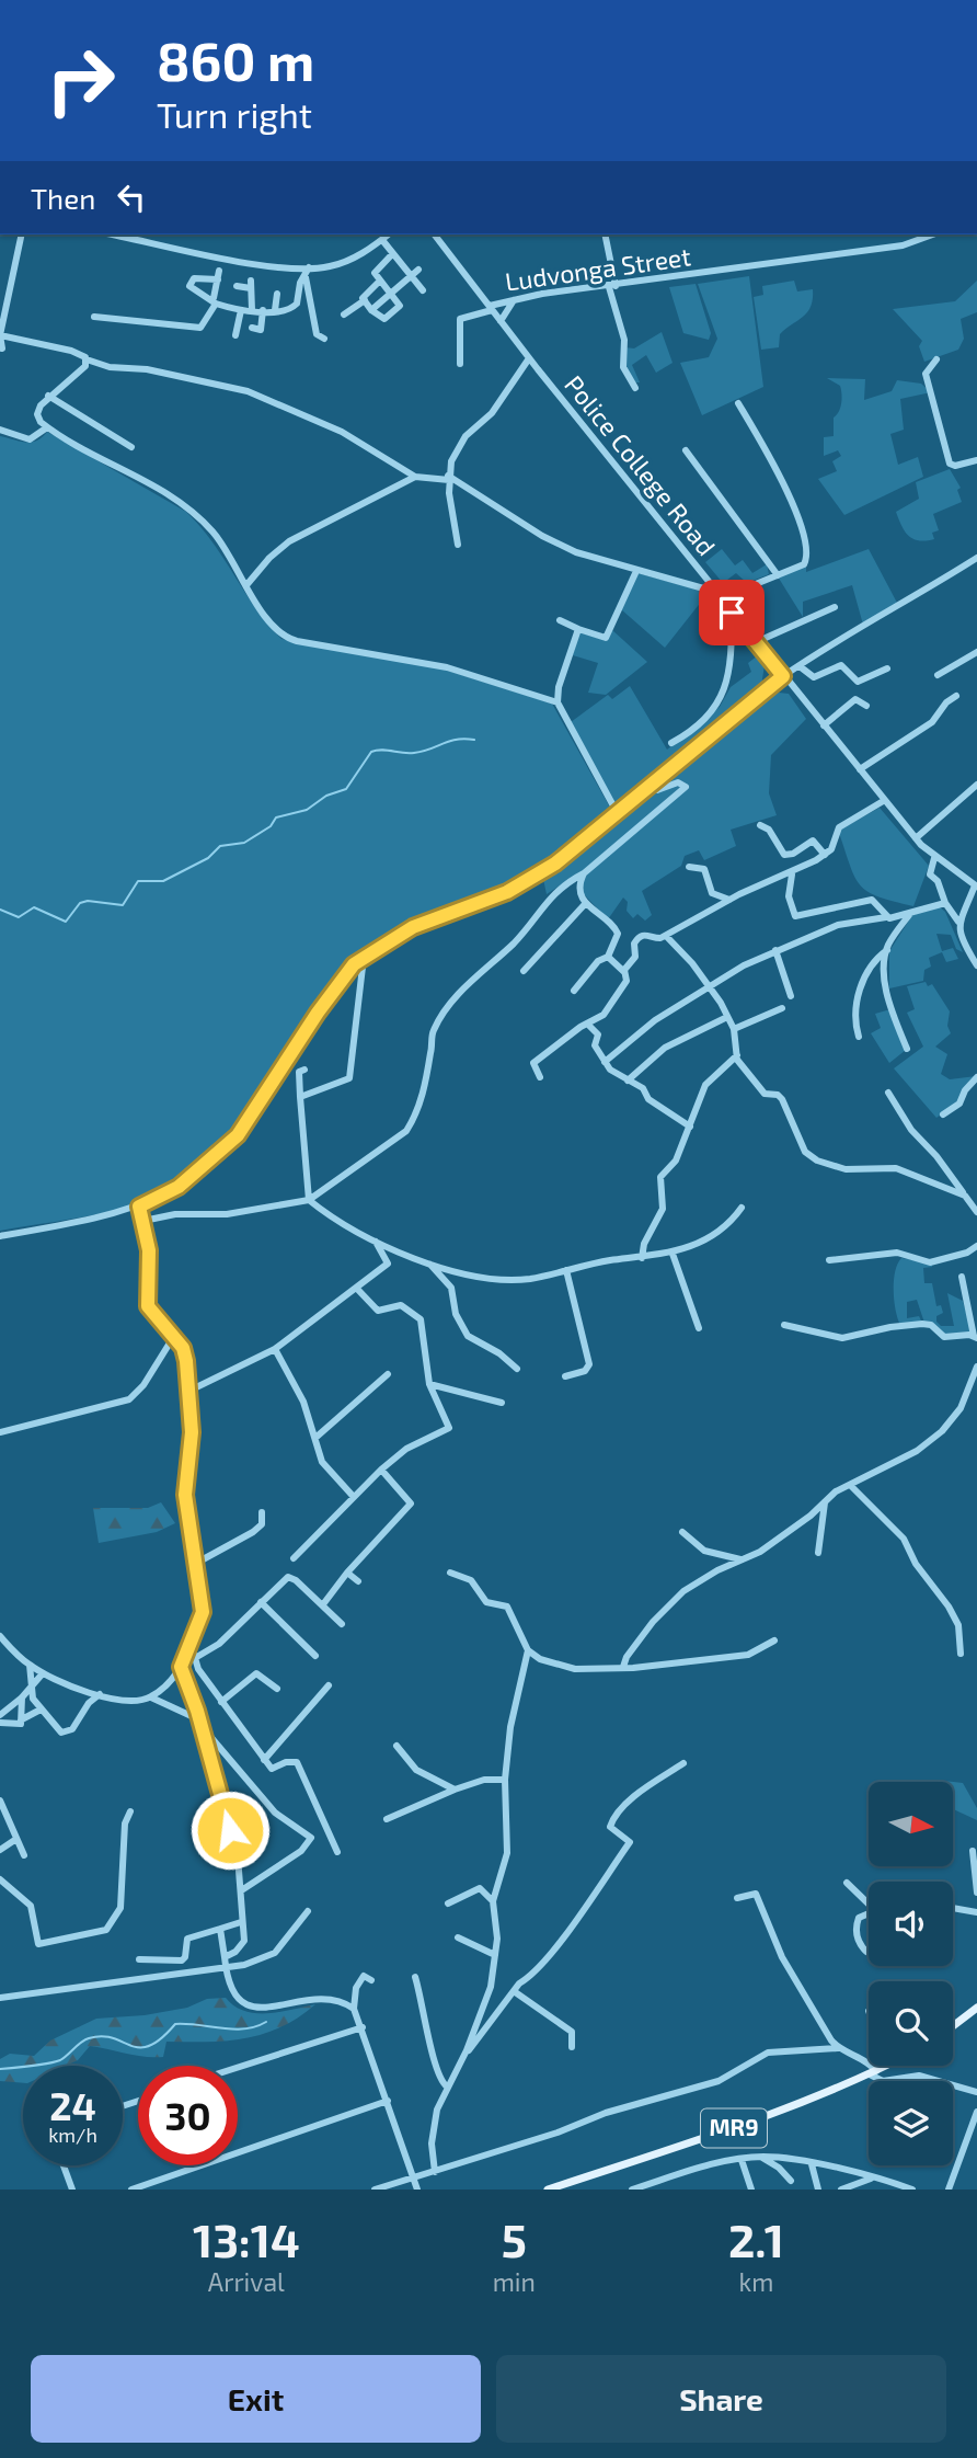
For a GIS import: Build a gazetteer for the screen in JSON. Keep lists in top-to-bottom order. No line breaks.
{"streets":{"main road":["MR9"],"street":["Ludvonga Street","Police College Road"]},"crossings":[["Ludvonga Street","Police College Road"]],"north":"right","page":{"turn":["860 m","Turn right"],"then":"Then","speed":"24 km/h","limit":"30","eta":["13:14","Arrival","5","min","2.1","km"],"buttons":["Exit","Share"]}}
